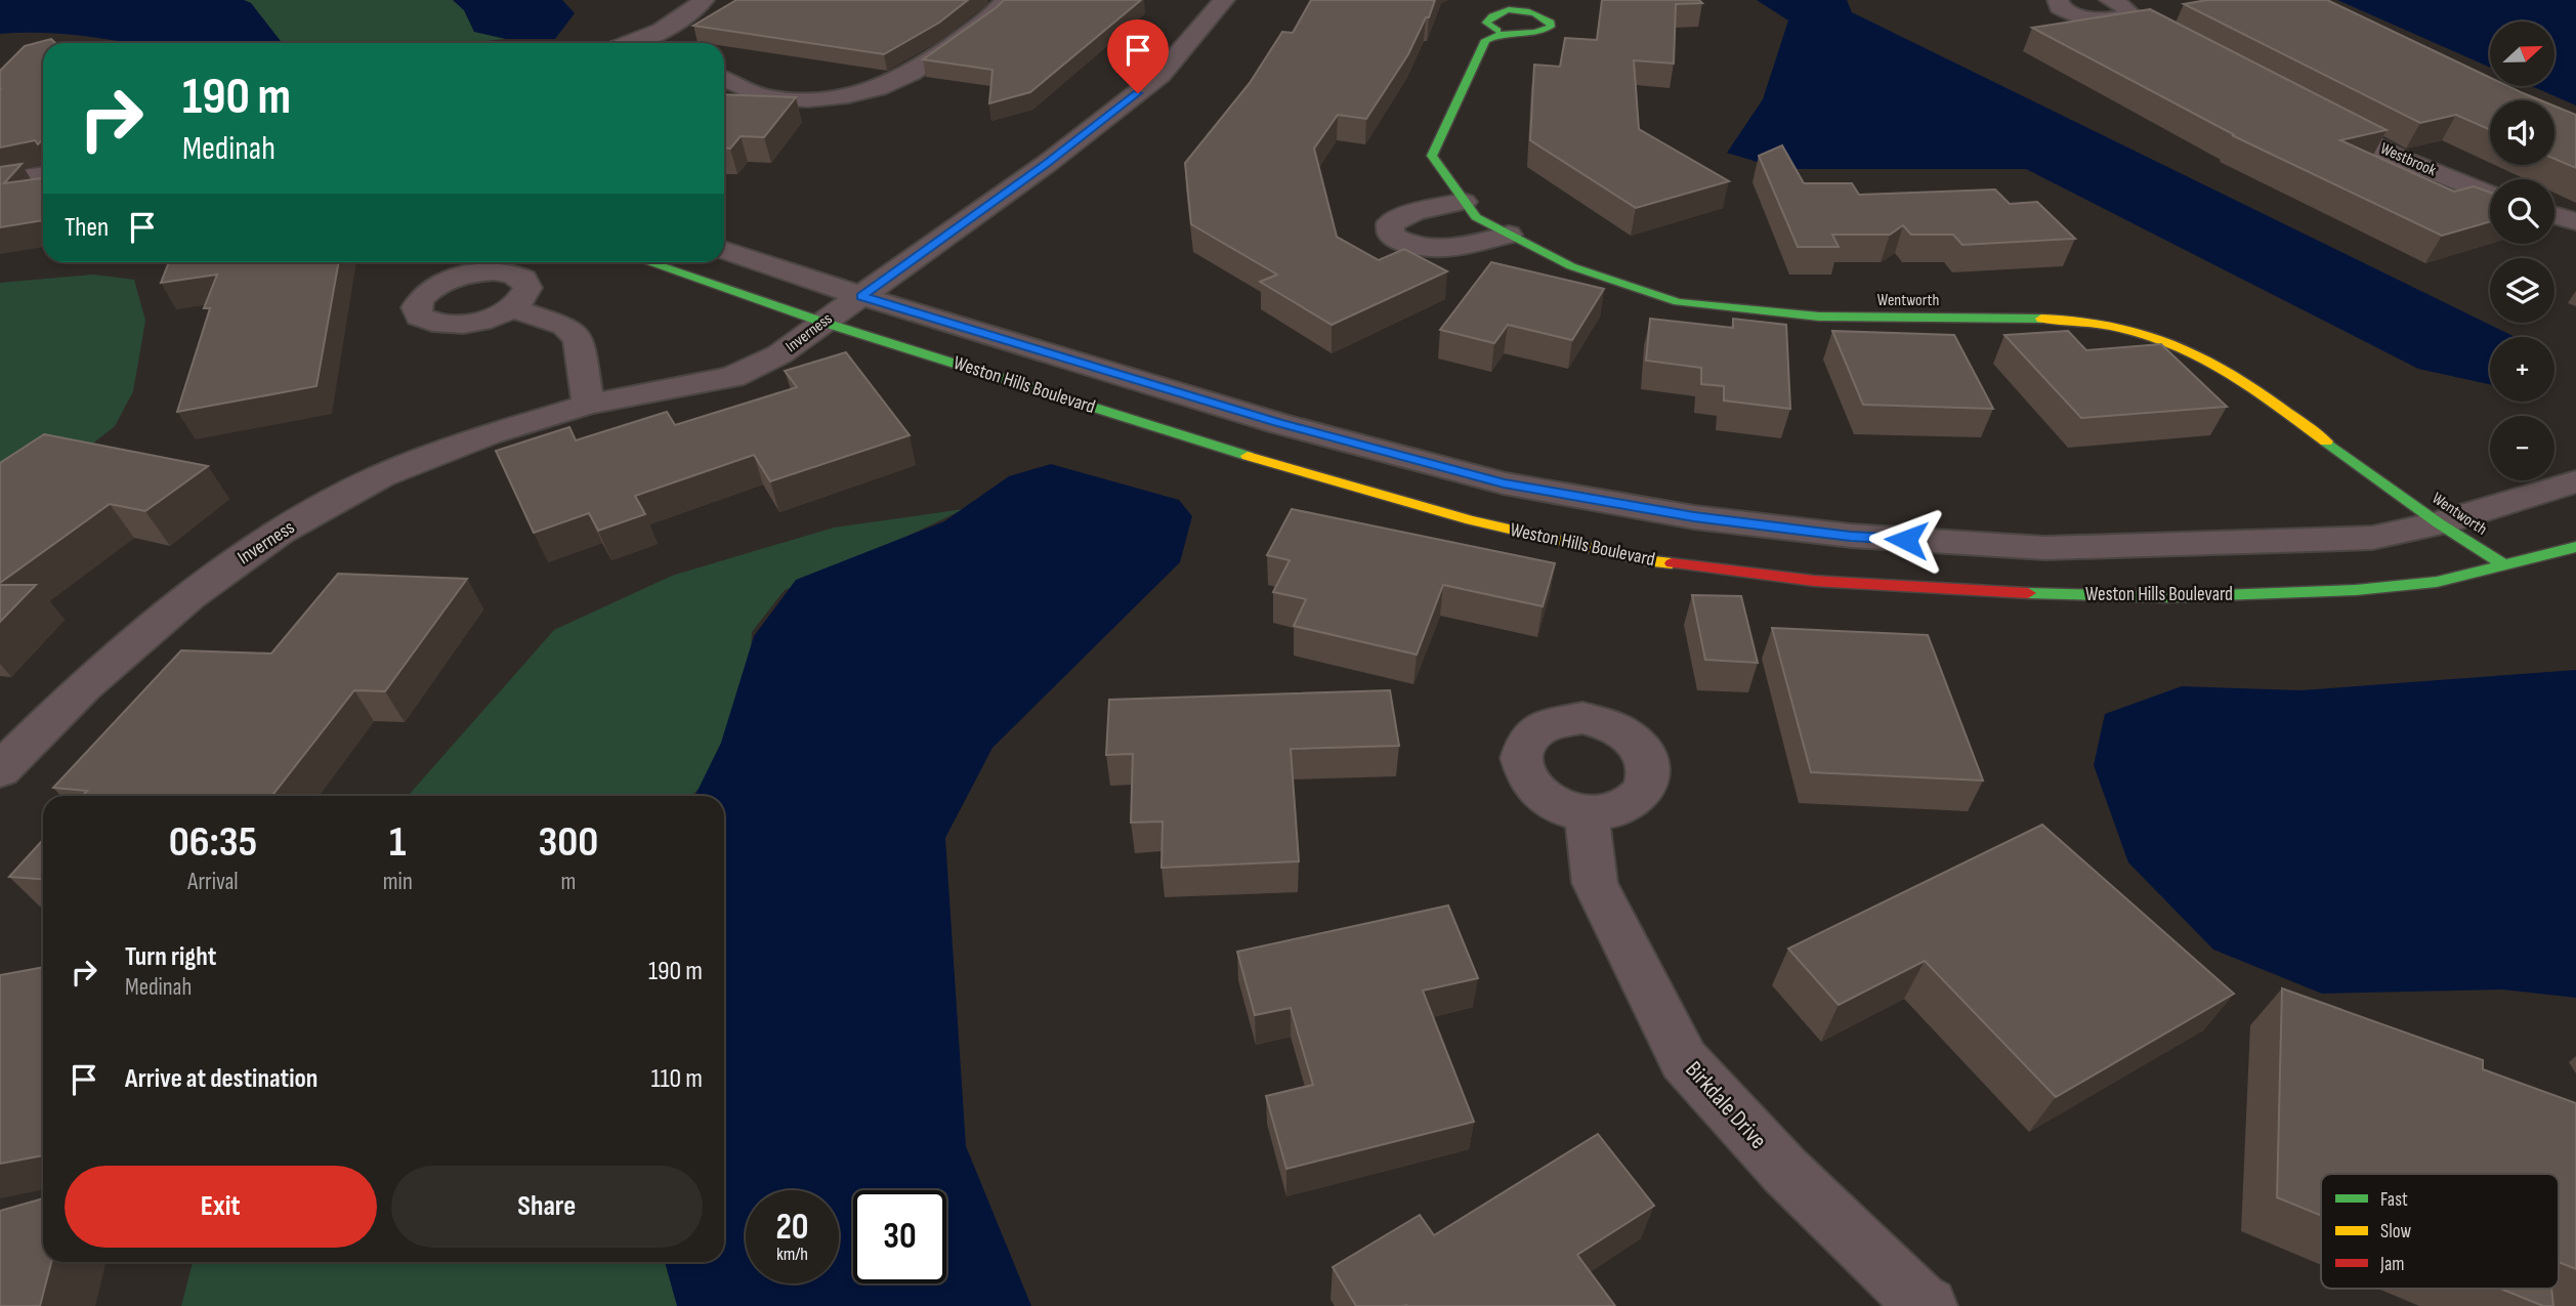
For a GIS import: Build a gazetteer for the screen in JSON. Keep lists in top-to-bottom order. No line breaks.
{"streets":{"street":["Westbrook","Wentworth","Inverness","Weston Hills Boulevard","Birkdale Drive"]},"crossings":[["Wentworth","Weston Hills Boulevard"],["Inverness","Weston Hills Boulevard"]],"legend":["Fast","Slow","Jam"],"north":"right","page":{"map_buttons":["+","−"],"turn":["190 m","Medinah"],"then":"Then","eta":["06:35","Arrival","1","min","300","m"],"list":[{"name":"Turn right","note":"Medinah","value":"190 m"},{"name":"Arrive at destination","value":"110 m"}],"buttons":["Exit","Share"],"speed":"20 km/h","limit":"30"}}
